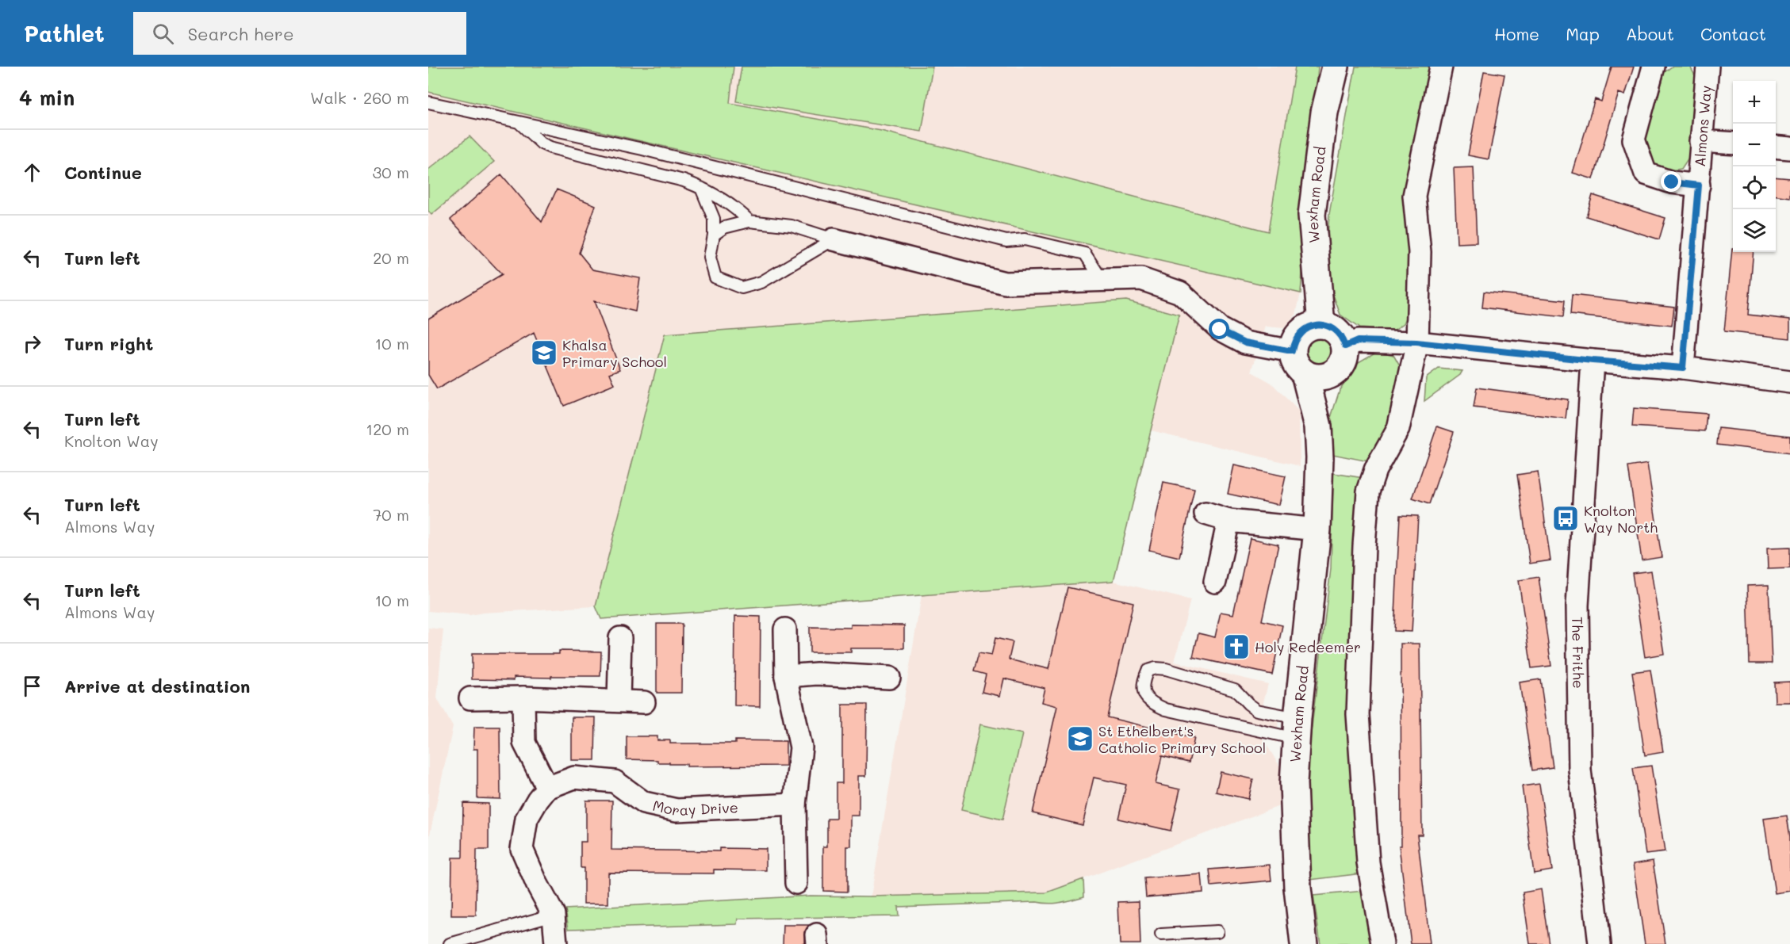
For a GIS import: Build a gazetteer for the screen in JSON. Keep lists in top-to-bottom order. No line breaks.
{"streets":{"street":["Almons Way","Wexham Road","The Frithe","Moray Drive"]},"places":{"school or university":["Khalsa Primary School","St Ethelbert's Catholic Primary School"],"bus stop":["Knolton Way North"],"church":["Holy Redeemer"]},"page":{"header":"Pathlet","search":"Search here","nav":["Home","Map","About","Contact"],"heading":["4 min","Walk · 260 m"],"map_buttons":["+","−"],"list":[["Continue","30 m"],["Turn left","20 m"],["Turn right","10 m"],["Turn left","Knolton Way","120 m"],["Turn left","Almons Way","70 m"],["Turn left","Almons Way","10 m"],"Arrive at destination"]}}
